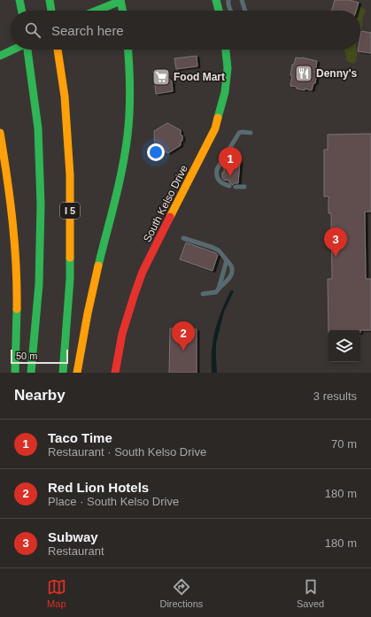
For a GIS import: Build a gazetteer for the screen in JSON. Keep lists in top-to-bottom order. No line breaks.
{"streets":{"main road":["South Kelso Drive","I 5"]},"places":{"restaurant":["Denny's"],"supermarket":["Food Mart"]},"scale_bar":"50 m","page":{"search":"Search here","pins":["1","3","2"],"scale":"50 m","heading":["Nearby","3 results"],"list":[{"mark":"1","name":"Taco Time","note":"Restaurant · South Kelso Drive","value":"70 m"},{"mark":"2","name":"Red Lion Hotels","note":"Place · South Kelso Drive","value":"180 m"},{"mark":"3","name":"Subway","note":"Restaurant","value":"180 m"}],"nav":["Map","Directions","Saved"]}}
